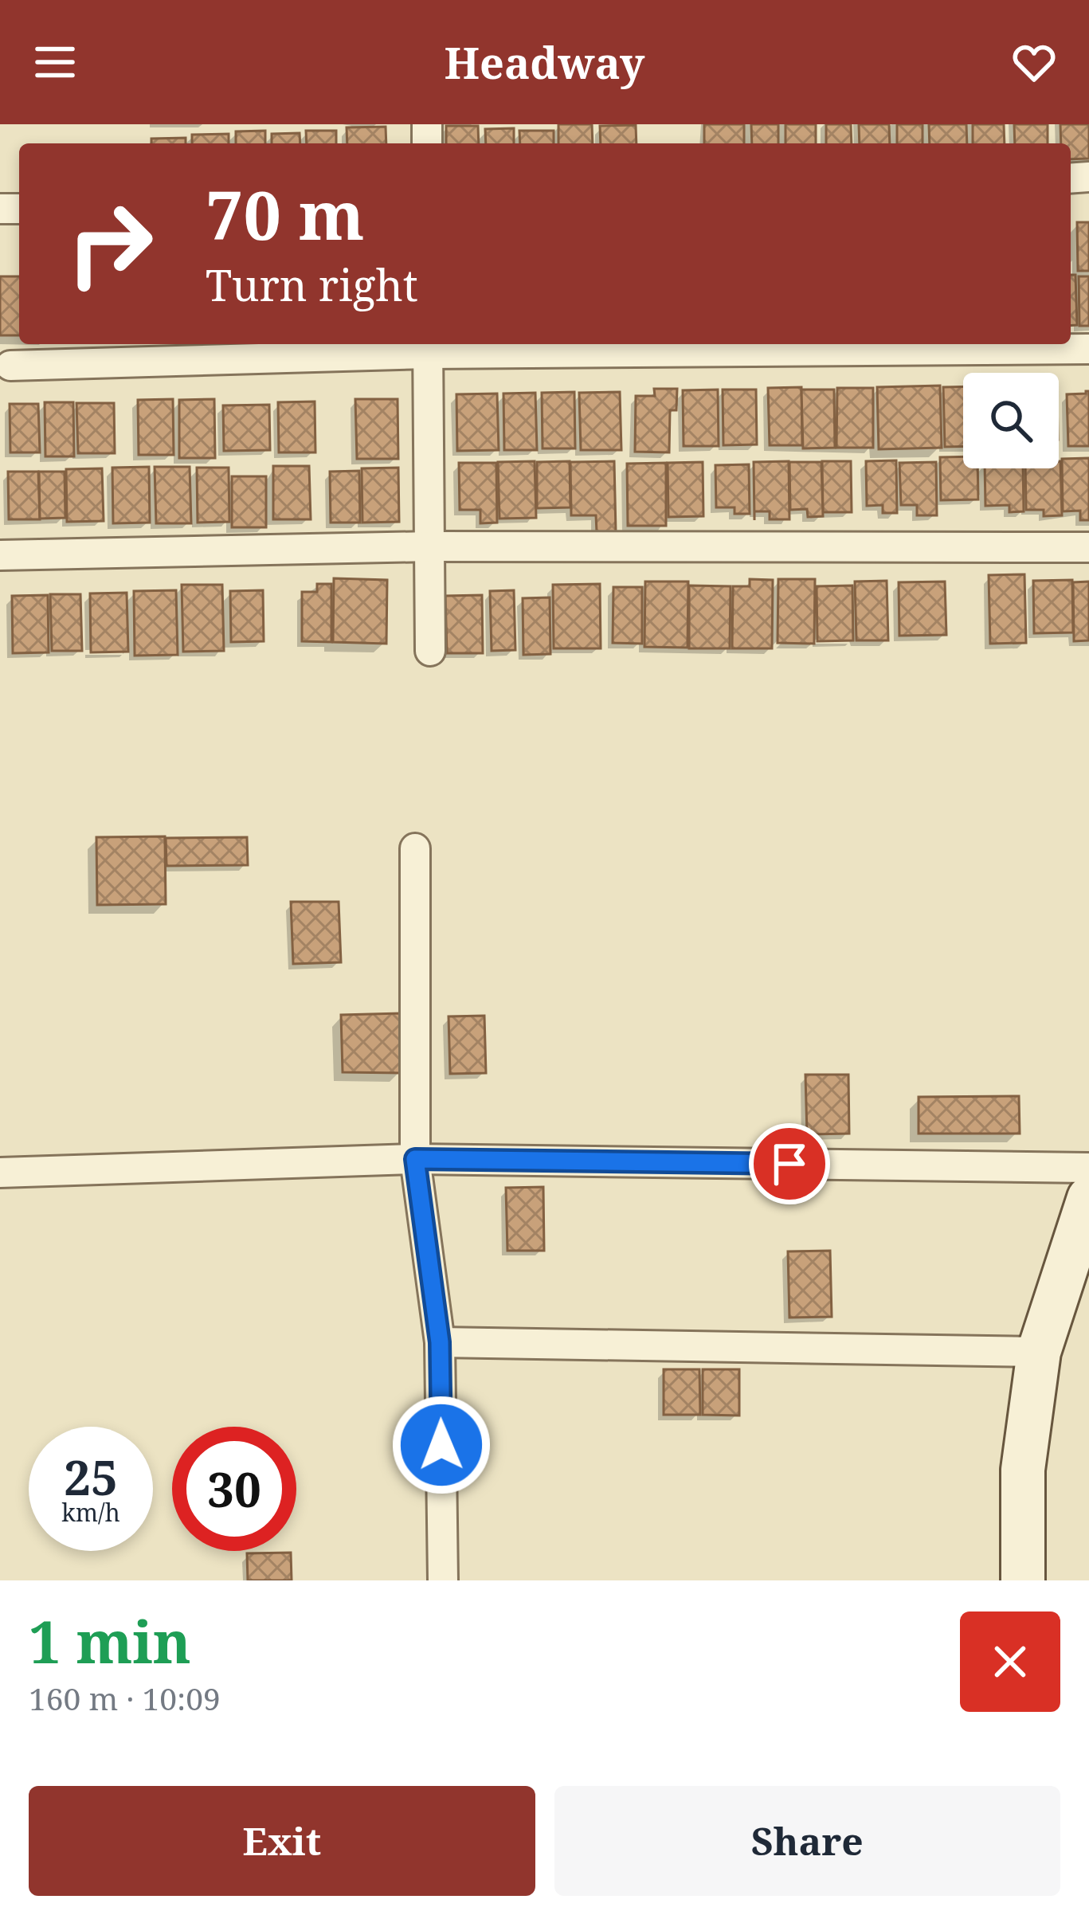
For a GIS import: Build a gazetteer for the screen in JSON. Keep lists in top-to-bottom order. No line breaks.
{"page":{"header":"Headway","turn":["70 m","Turn right"],"speed":"25 km/h","limit":"30","heading":["1 min","160 m · 10:09"],"buttons":["Exit","Share"]}}
